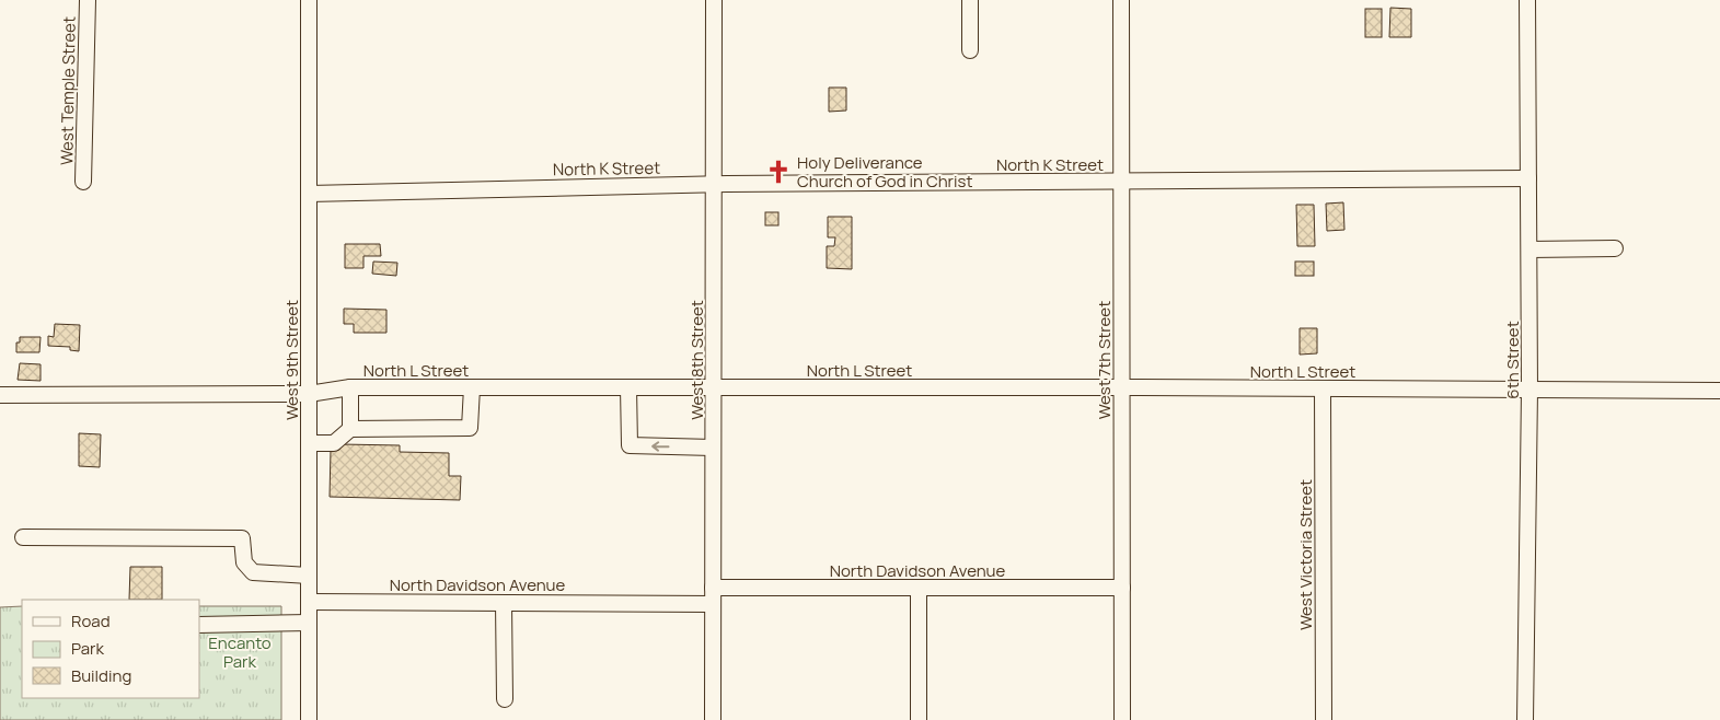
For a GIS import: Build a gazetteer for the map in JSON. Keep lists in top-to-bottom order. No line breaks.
{"streets":{"street":["West Temple Street","North K Street","West 9th Street","West 8th Street","West 7th Street","6th Street","North L Street","West Victoria Street","North Davidson Avenue"]},"crossings":[["North K Street","West 9th Street"],["North K Street","West 8th Street"],["North K Street","West 7th Street"],["North K Street","6th Street"],["West 9th Street","North L Street"],["West 9th Street","North Davidson Avenue"],["West 8th Street","North L Street"],["West 8th Street","North Davidson Avenue"],["West 7th Street","North L Street"],["West 7th Street","North Davidson Avenue"],["6th Street","North L Street"],["North L Street","West Victoria Street"]],"parks":["Encanto Park"],"places":{"church":["Holy Deliverance Church of God in Christ"]},"legend":["Road","Park","Building"]}
